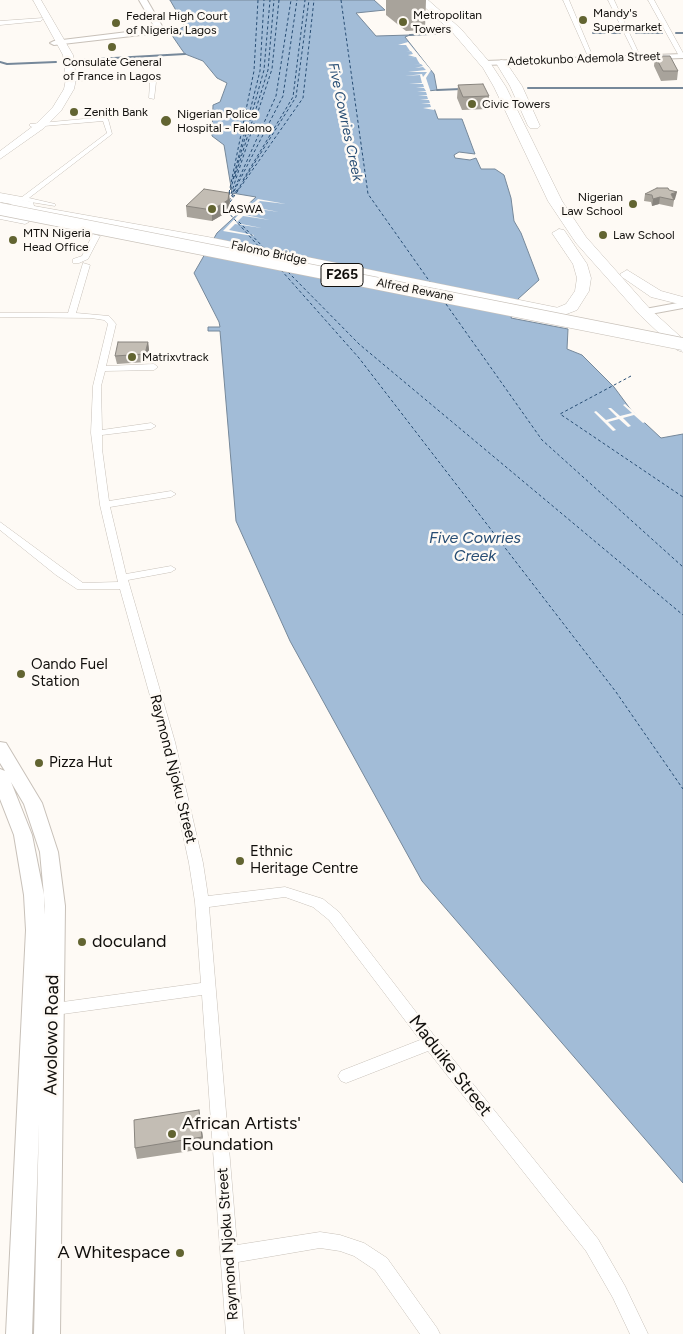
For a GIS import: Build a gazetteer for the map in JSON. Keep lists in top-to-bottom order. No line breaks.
{"streets":{"main road":["Adetokunbo Ademola Street","Falomo Bridge","F265","Alfred Rewane","Awolowo Road"],"street":["Raymond Njoku Street","Maduike Street"]},"crossings":[["Falomo Bridge","Alfred Rewane"],["Raymond Njoku Street","Maduike Street"]],"water":["Five Cowries Creek"],"places":["Mandy's Supermarket","Metropolitan Towers","Federal High Court of Nigeria, Lagos","Consulate General of France in Lagos","Civic Towers","Zenith Bank","Nigerian Police Hospital - Falomo","Nigerian Law School","LASWA","Law School","MTN Nigeria Head Office","Matrixvtrack","Oando Fuel Station","Pizza Hut","Ethnic Heritage Centre","doculand","African Artists' Foundation","A Whitespace"]}
